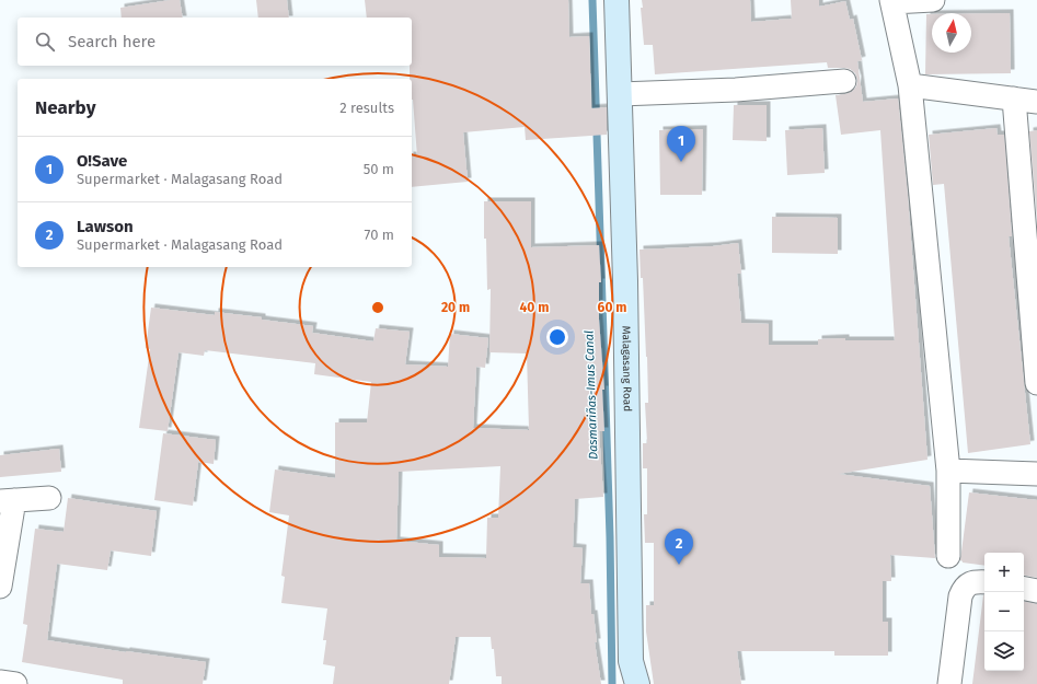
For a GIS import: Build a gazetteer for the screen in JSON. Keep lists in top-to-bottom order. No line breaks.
{"streets":{"main road":["Malagasang Road"]},"water":["Dasmariñas-Imus Canal"],"north":"top","page":{"search":"Search here","heading":["Nearby","2 results"],"pins":["1","2"],"list":[{"mark":"1","name":"O!Save","note":"Supermarket · Malagasang Road","value":"50 m"},{"mark":"2","name":"Lawson","note":"Supermarket · Malagasang Road","value":"70 m"}],"map_buttons":["+","−"]},"rings":["20 m","40 m","60 m"]}
